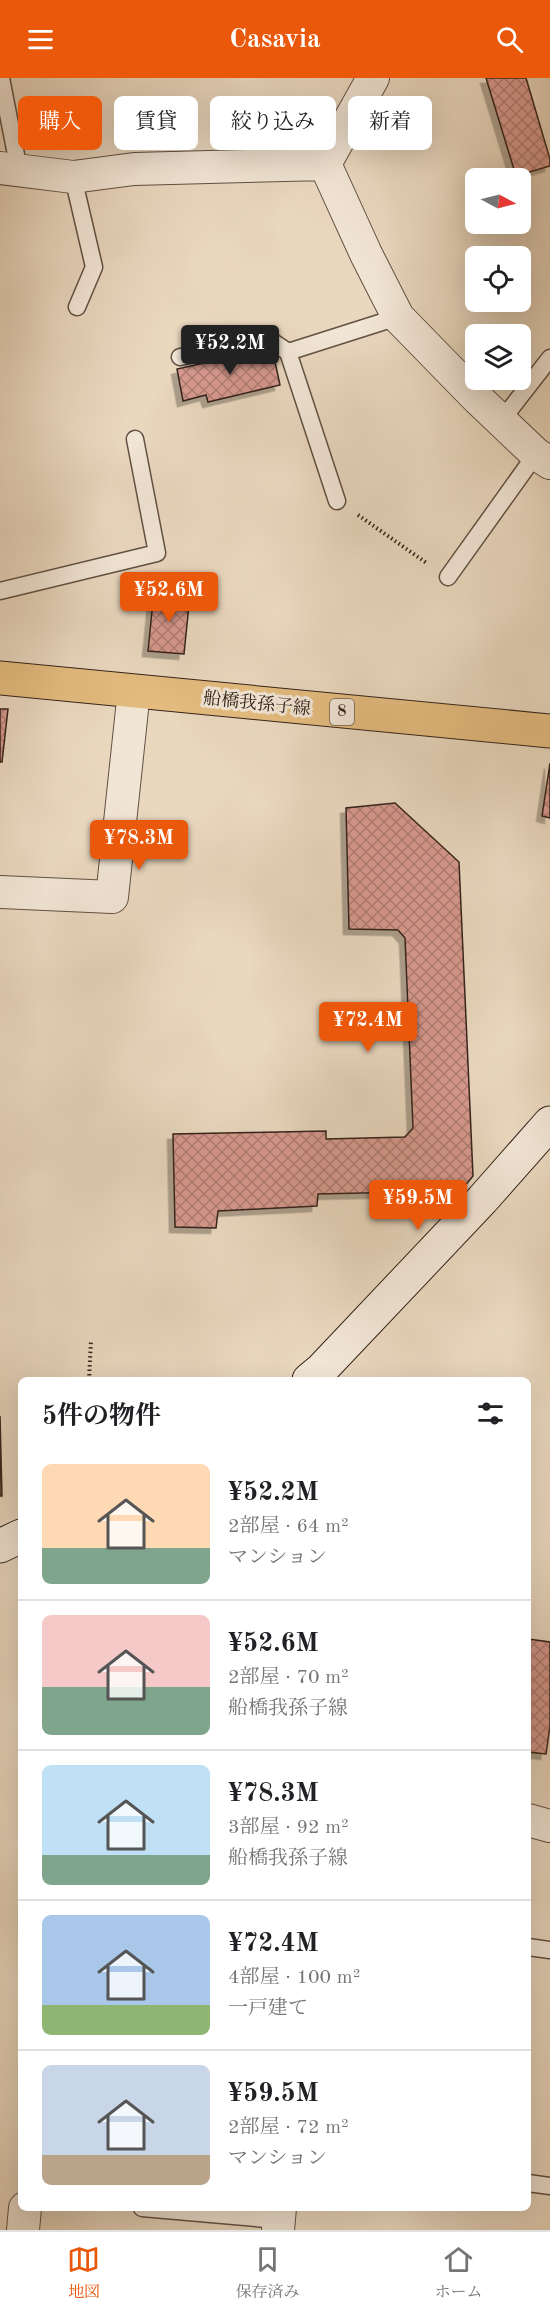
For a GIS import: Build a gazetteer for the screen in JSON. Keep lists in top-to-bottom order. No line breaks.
{"streets":{"main road":["船橋我孫子線","8"]},"north":"right","page":{"header":"Casavia","chip":["購入","賃貸","絞り込み","新着"],"price":["¥52.2M","¥52.6M","¥78.3M","¥72.4M","¥59.5M"],"heading":"5件の物件","list":[{"name":"¥52.2M","note":"2部屋 · 64 m² · マンション"},{"name":"¥52.6M","note":"2部屋 · 70 m² · 船橋我孫子線"},{"name":"¥78.3M","note":"3部屋 · 92 m² · 船橋我孫子線"},{"name":"¥72.4M","note":"4部屋 · 100 m² · 一戸建て"},{"name":"¥59.5M","note":"2部屋 · 72 m² · マンション"}],"tabs":["地図","保存済み","ホーム"]}}
